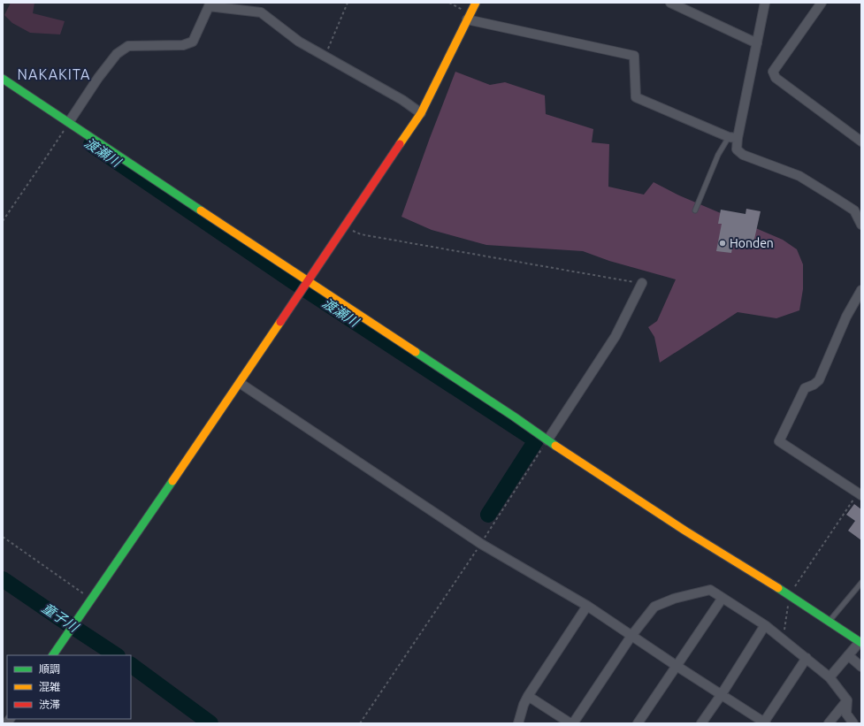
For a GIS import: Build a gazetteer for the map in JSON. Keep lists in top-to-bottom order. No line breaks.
{"districts":["NAKAKITA"],"water":["渡瀬川","童子川"],"places":["Honden"],"legend":["順調","混雑","渋滞"]}
